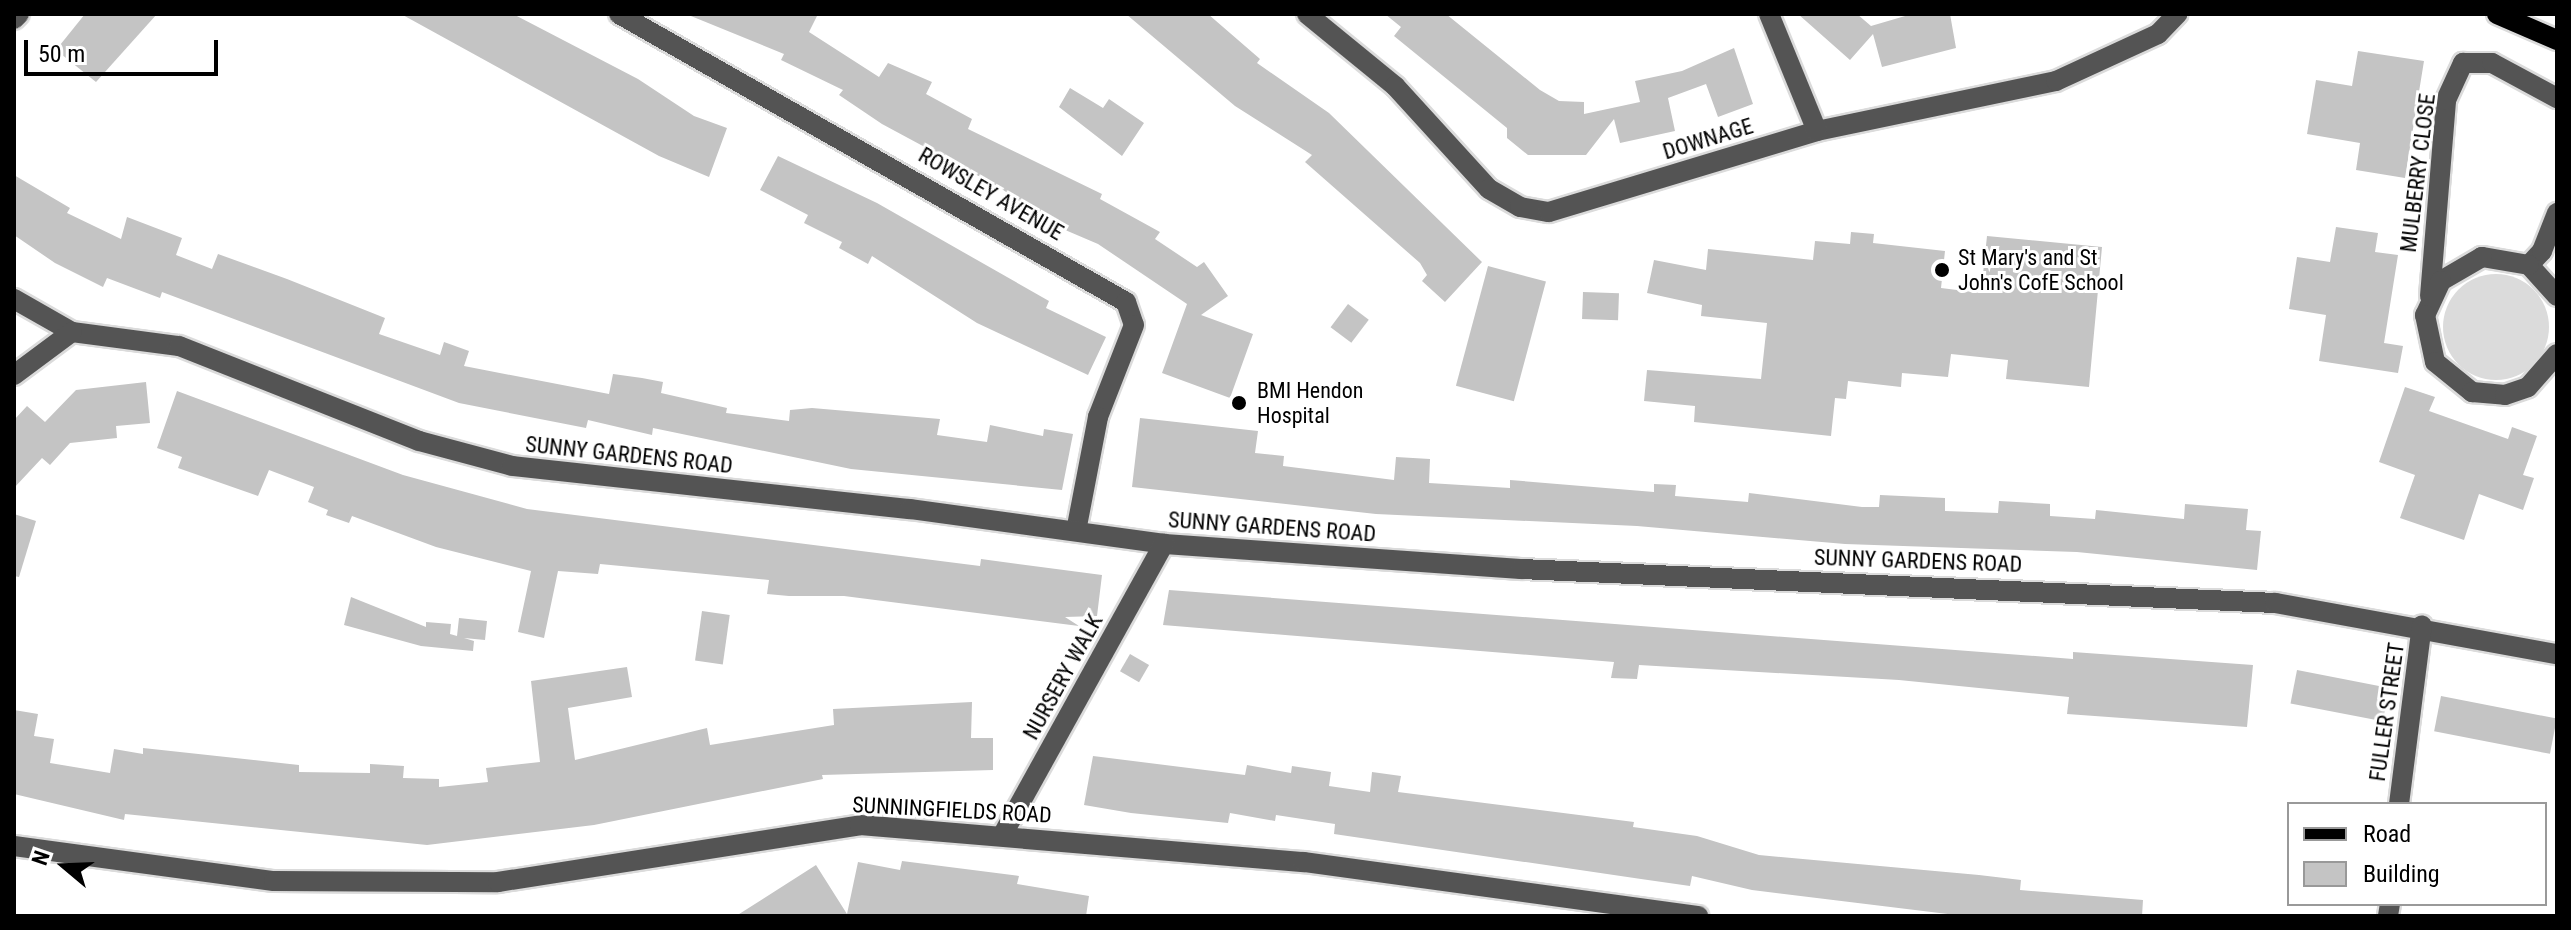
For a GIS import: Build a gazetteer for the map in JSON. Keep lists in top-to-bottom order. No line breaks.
{"streets":{"street":["DOWNAGE","MULBERRY CLOSE","ROWSLEY AVENUE","SUNNY GARDENS ROAD","NURSERY WALK","FULLER STREET","SUNNINGFIELDS ROAD"]},"crossings":[["ROWSLEY AVENUE","SUNNY GARDENS ROAD"],["SUNNY GARDENS ROAD","NURSERY WALK"],["SUNNY GARDENS ROAD","FULLER STREET"],["NURSERY WALK","SUNNINGFIELDS ROAD"]],"places":["St Mary's and St John's CofE School","BMI Hendon Hospital"],"legend":["Road","Building"],"scale_bar":"50 m","north":"left"}
